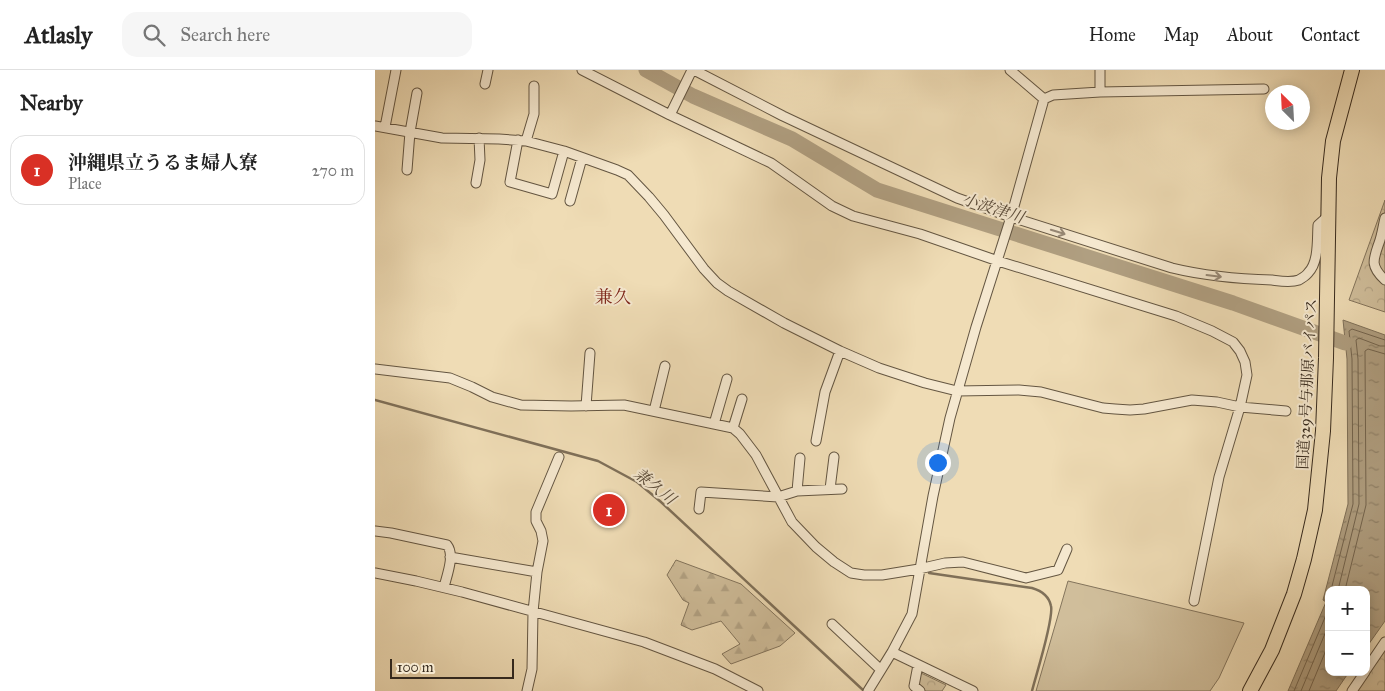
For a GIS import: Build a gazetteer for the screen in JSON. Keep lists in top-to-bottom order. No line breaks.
{"streets":{"highway":["国道329号与那原バイパス"]},"districts":["兼久"],"water":["小波津川","兼久川"],"scale_bar":"100 m","north":"top left","page":{"header":"Atlasly","search":"Search here","nav":["Home","Map","About","Contact"],"heading":"Nearby","list":[{"mark":"1","name":"沖縄県立うるま婦人寮","note":"Place","value":"270 m"}],"pins":"1","map_buttons":["+","−"],"scale":"100 m"}}
